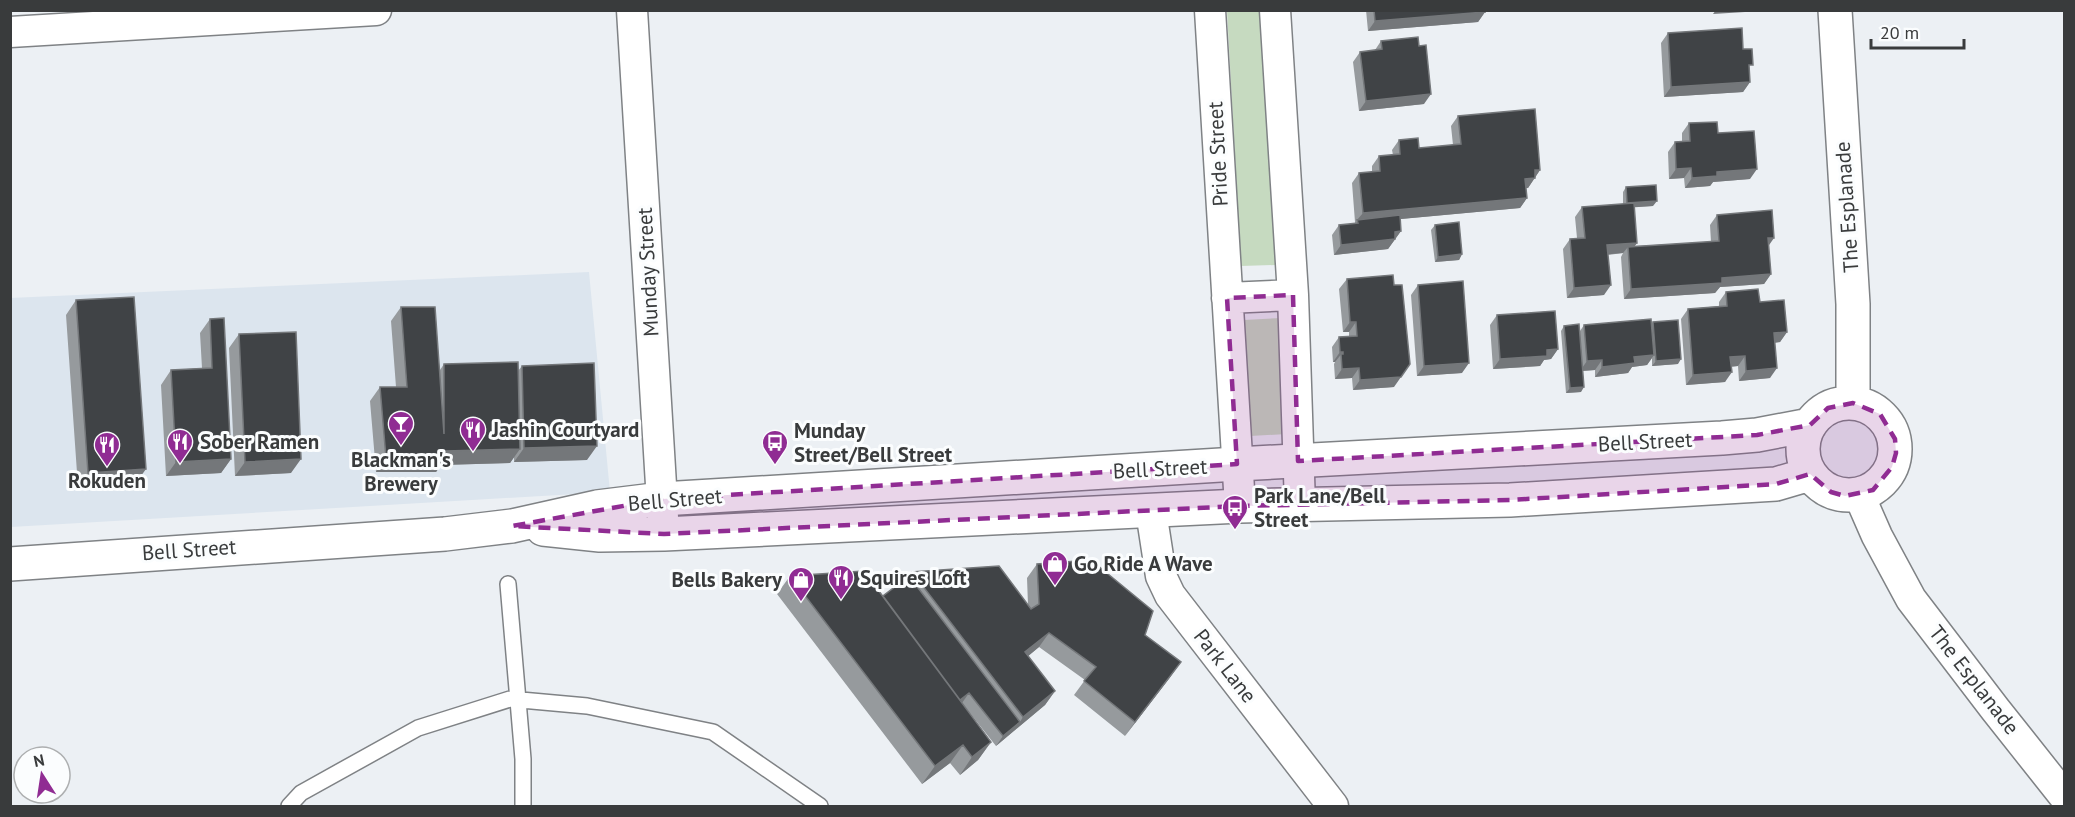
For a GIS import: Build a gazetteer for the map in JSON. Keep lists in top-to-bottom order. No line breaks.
{"streets":{"street":["Pride Street","The Esplanade","Munday Street","Bell Street","Park Lane"]},"crossings":[["Pride Street","Bell Street"],["The Esplanade","Bell Street"],["Munday Street","Bell Street"],["Bell Street","Park Lane"]],"places":{"bar":["Blackman's Brewery"],"restaurant":["Jashin Courtyard","Sober Ramen","Rokuden","Squires Loft"],"bus stop":["Munday Street/Bell Street","Park Lane/Bell Street"],"shop":["Go Ride A Wave","Bells Bakery"]},"scale_bar":"20 m","north":"top"}
